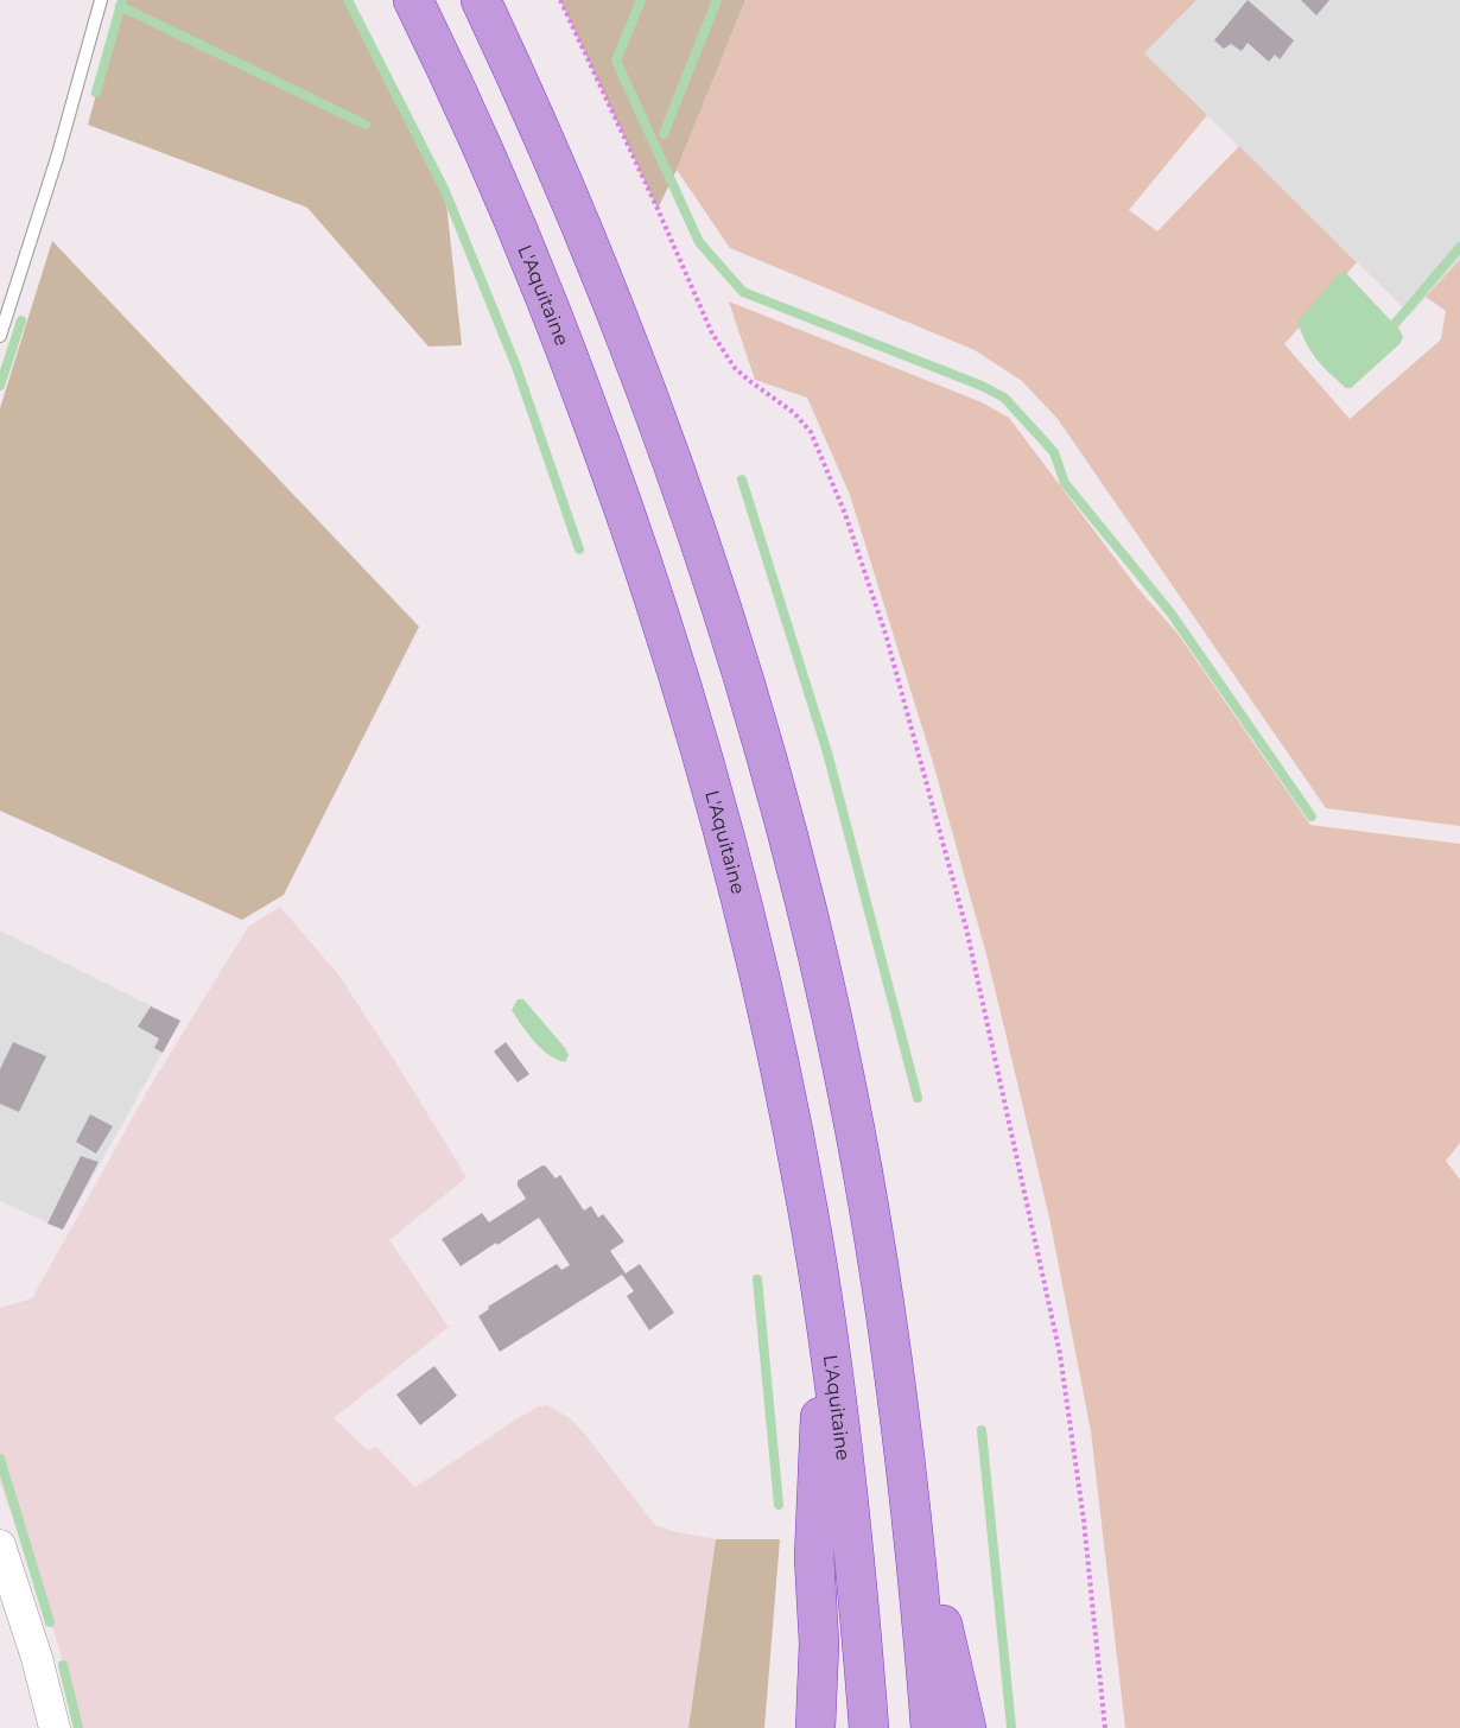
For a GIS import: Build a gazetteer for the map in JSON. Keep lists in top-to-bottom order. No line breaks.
{"streets":{"highway":["L'Aquitaine"]}}
